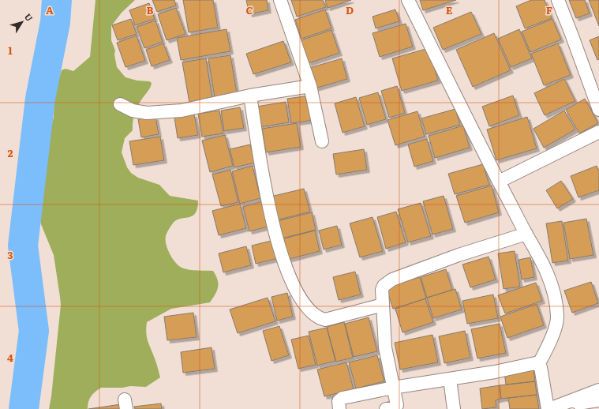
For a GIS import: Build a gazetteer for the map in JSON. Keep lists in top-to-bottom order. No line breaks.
{"north":"top right","grid":{"columns":["A","B","C","D","E","F"],"rows":["1","2","3","4"]}}
